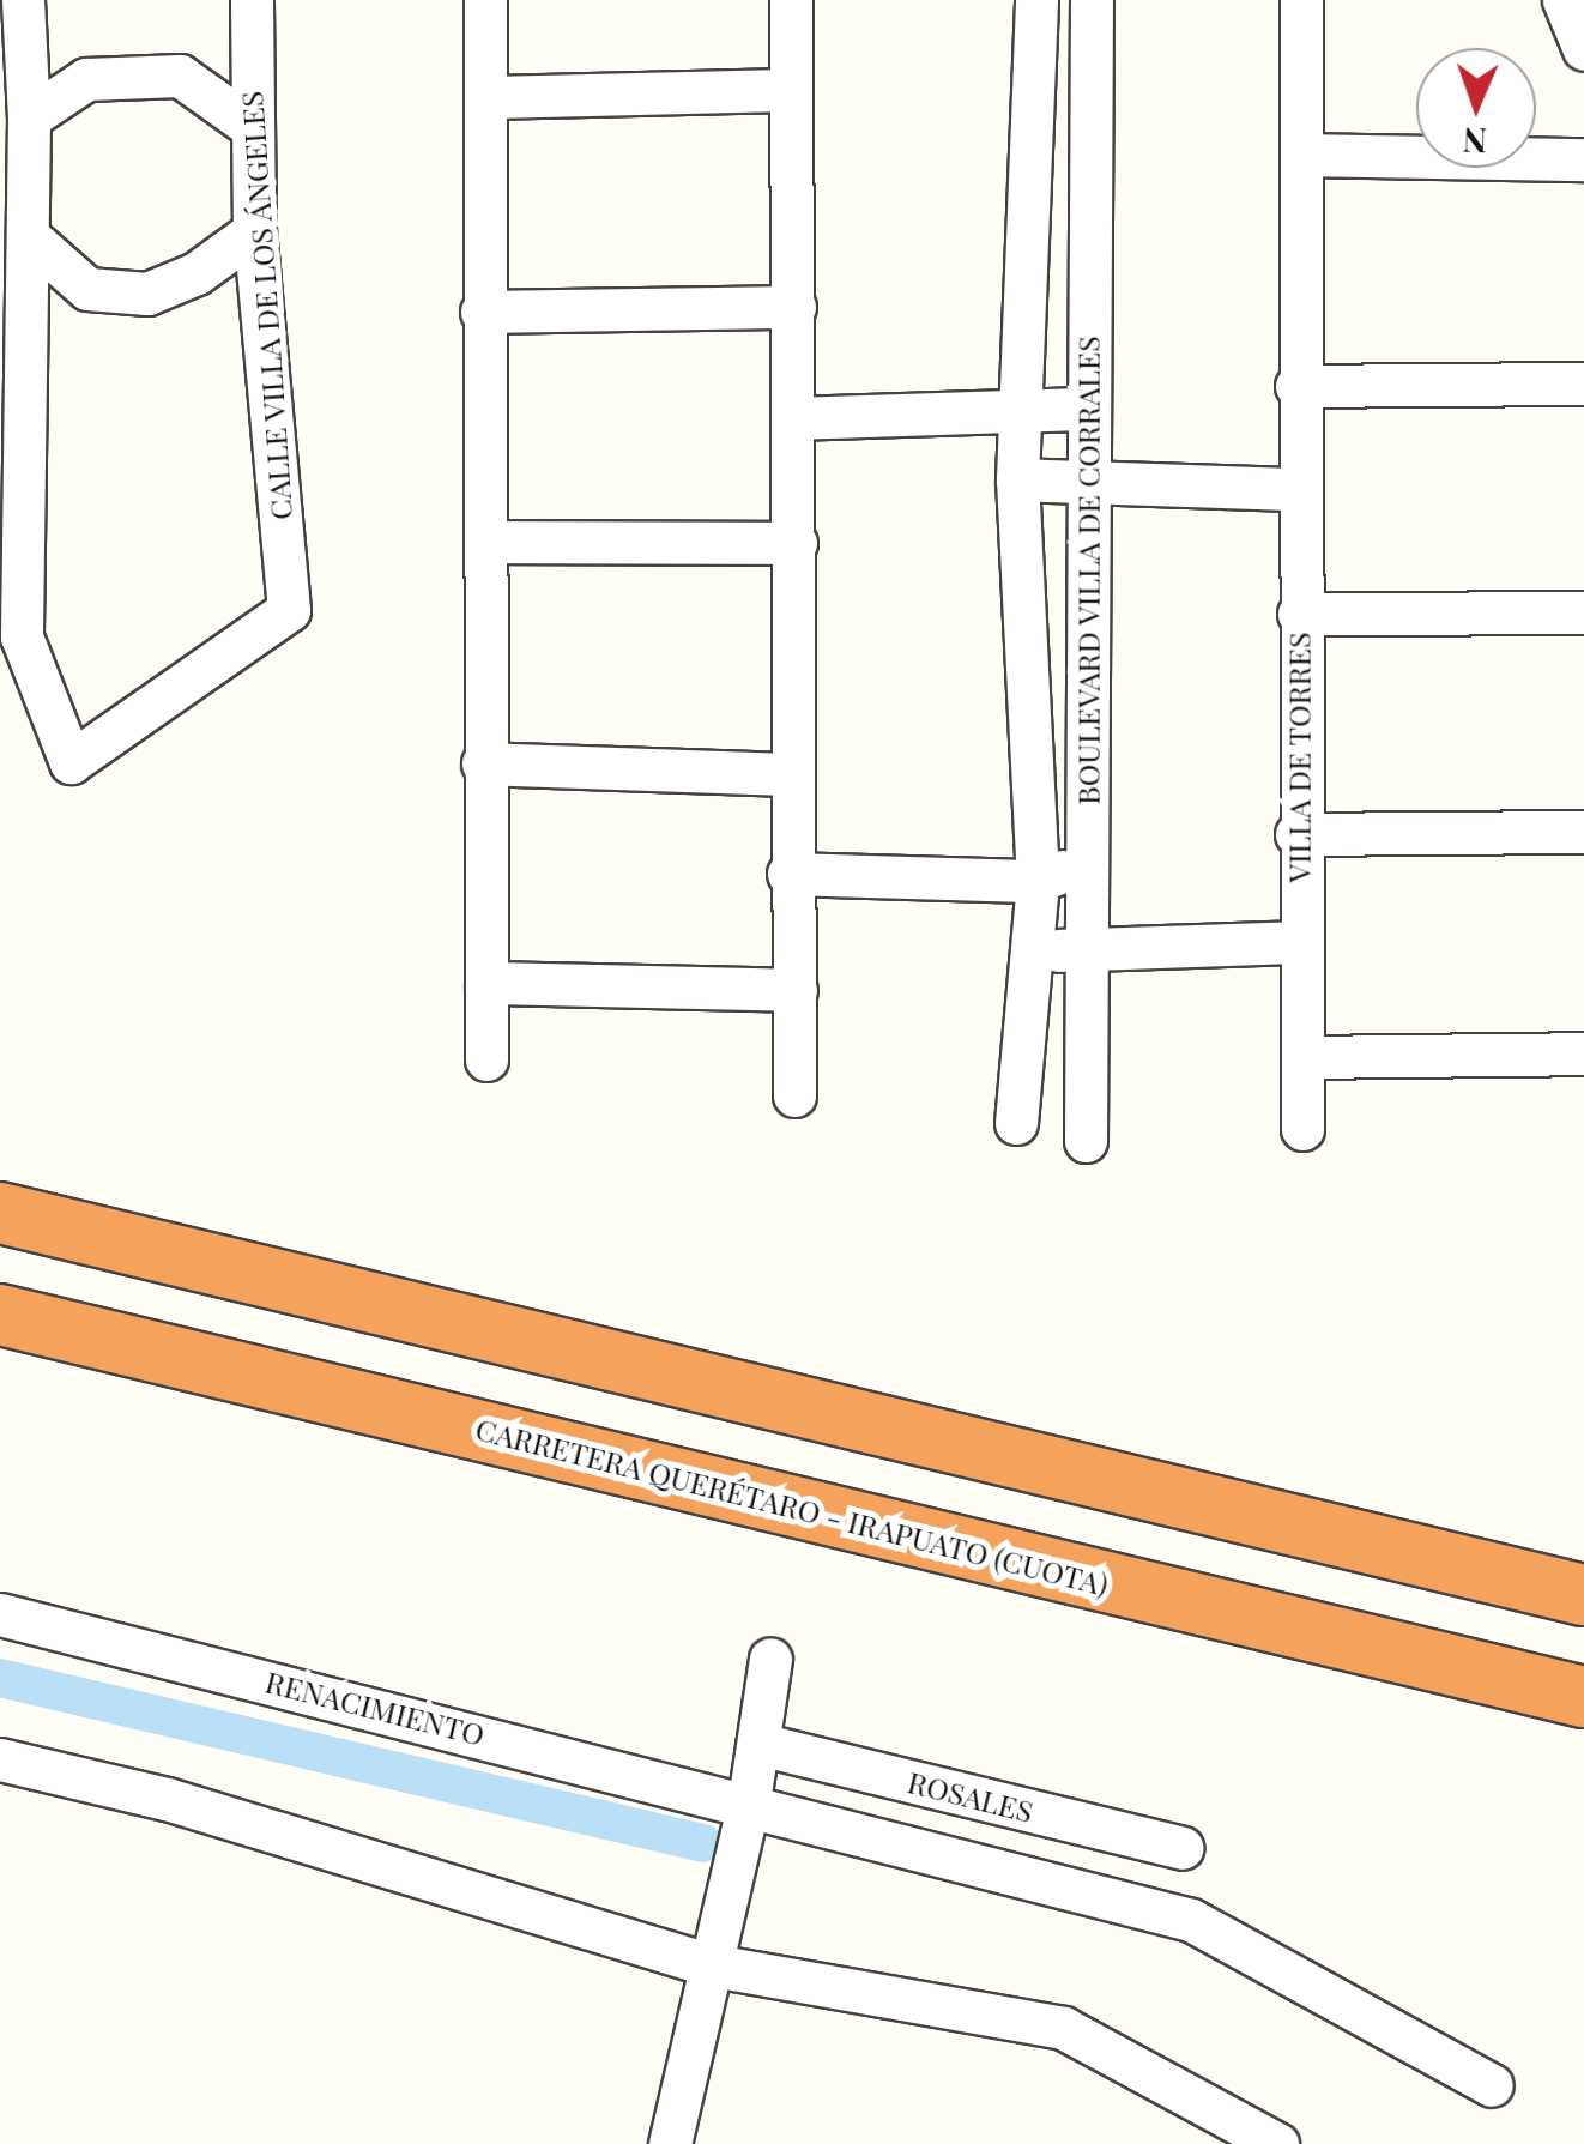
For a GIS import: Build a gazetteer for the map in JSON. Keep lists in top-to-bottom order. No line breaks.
{"streets":{"highway":["CARRETERA QUERÉTARO - IRAPUATO (CUOTA)"],"street":["CALLE VILLA DE LOS ÁNGELES","BOULEVARD VILLA DE CORRALES","VILLA DE TORRES","RENACIMIENTO","ROSALES"]},"north":"bottom"}
